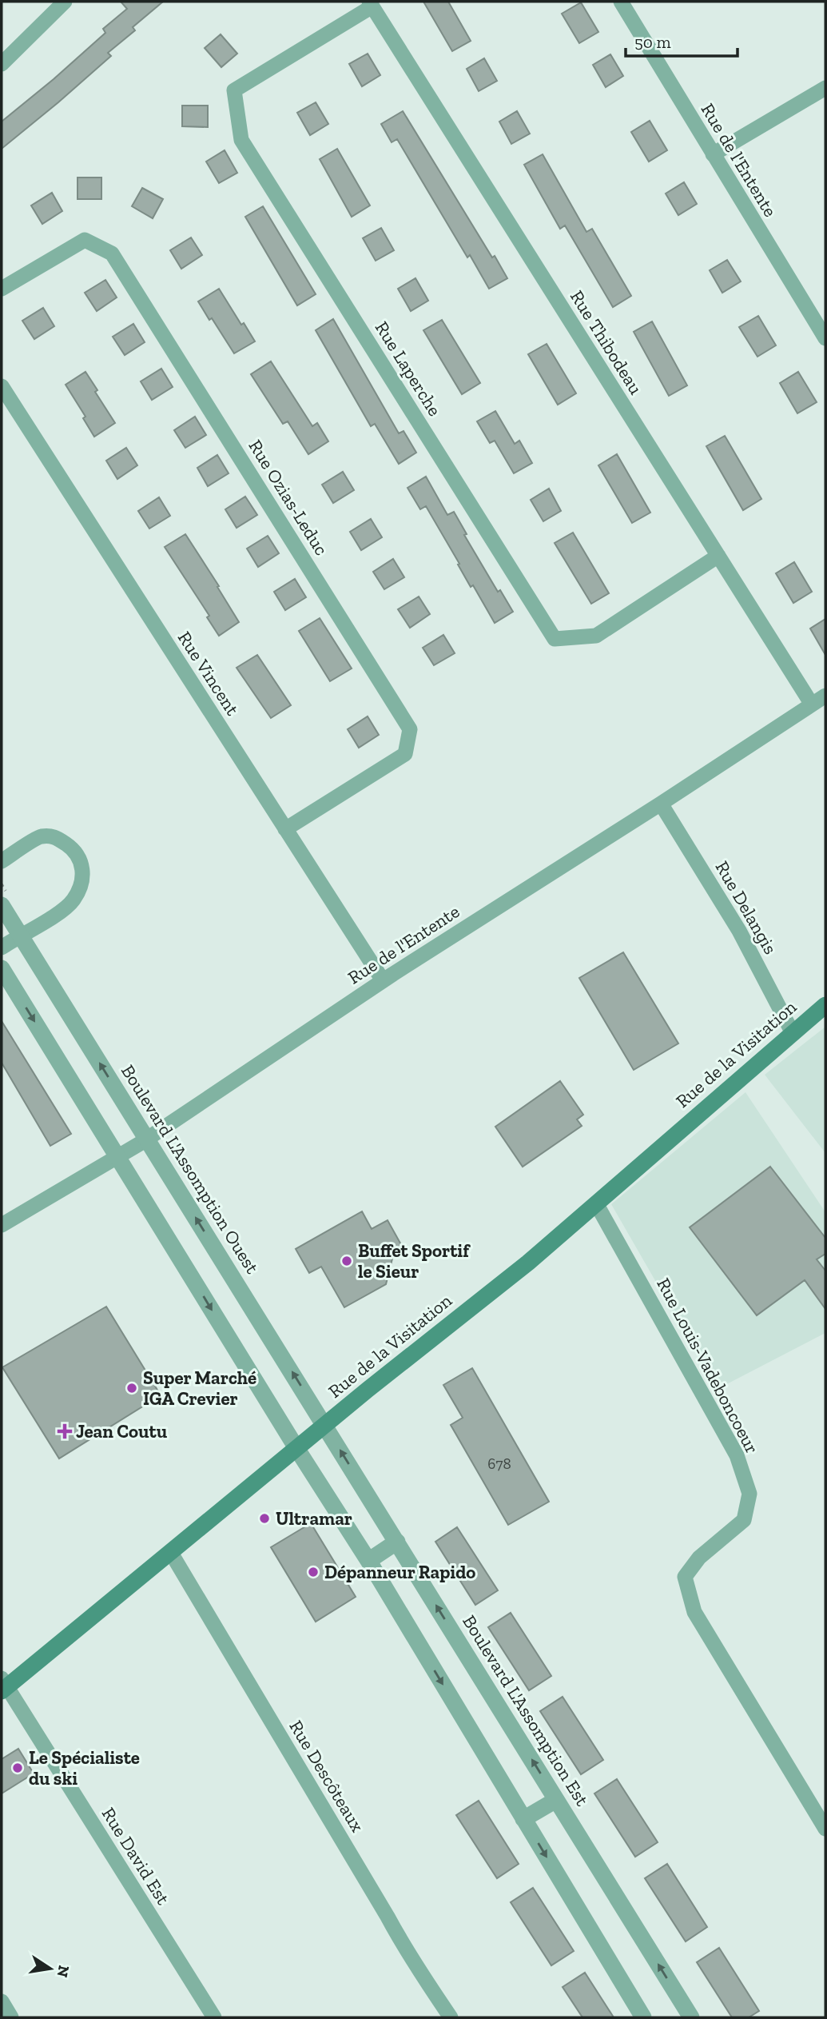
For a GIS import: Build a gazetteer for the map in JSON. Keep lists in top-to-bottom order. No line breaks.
{"streets":{"main road":["Rue de la Visitation"],"street":["Rue de l'Entente","Rue Thibodeau","Rue Laperche","Rue Ozias-Leduc","Rue Vincent","Rue Delangis","Boulevard L'Assomption Ouest","Rue Louis-Vadeboncoeur","Boulevard L'Assomption Est","Rue Descôteaux","Rue David Est"]},"crossings":[["Rue de l'Entente","Rue Thibodeau"],["Rue de l'Entente","Rue Vincent"],["Rue de l'Entente","Rue Delangis"],["Rue de l'Entente","Boulevard L'Assomption Ouest"],["Rue Thibodeau","Rue Laperche"],["Rue Ozias-Leduc","Rue Vincent"],["Rue Delangis","Rue de la Visitation"],["Rue de la Visitation","Boulevard L'Assomption Ouest"],["Rue de la Visitation","Rue Louis-Vadeboncoeur"],["Rue de la Visitation","Boulevard L'Assomption Est"],["Rue de la Visitation","Rue Descôteaux"],["Rue de la Visitation","Rue David Est"],["Boulevard L'Assomption Ouest","Boulevard L'Assomption Est"]],"places":{"other":["Buffet Sportif le Sieur","Super Marché IGA Crevier","Ultramar","Dépanneur Rapido","Le Spécialiste du ski"],"health":["Jean Coutu"]},"house_numbers":["678"],"scale_bar":"50 m","north":"right"}
